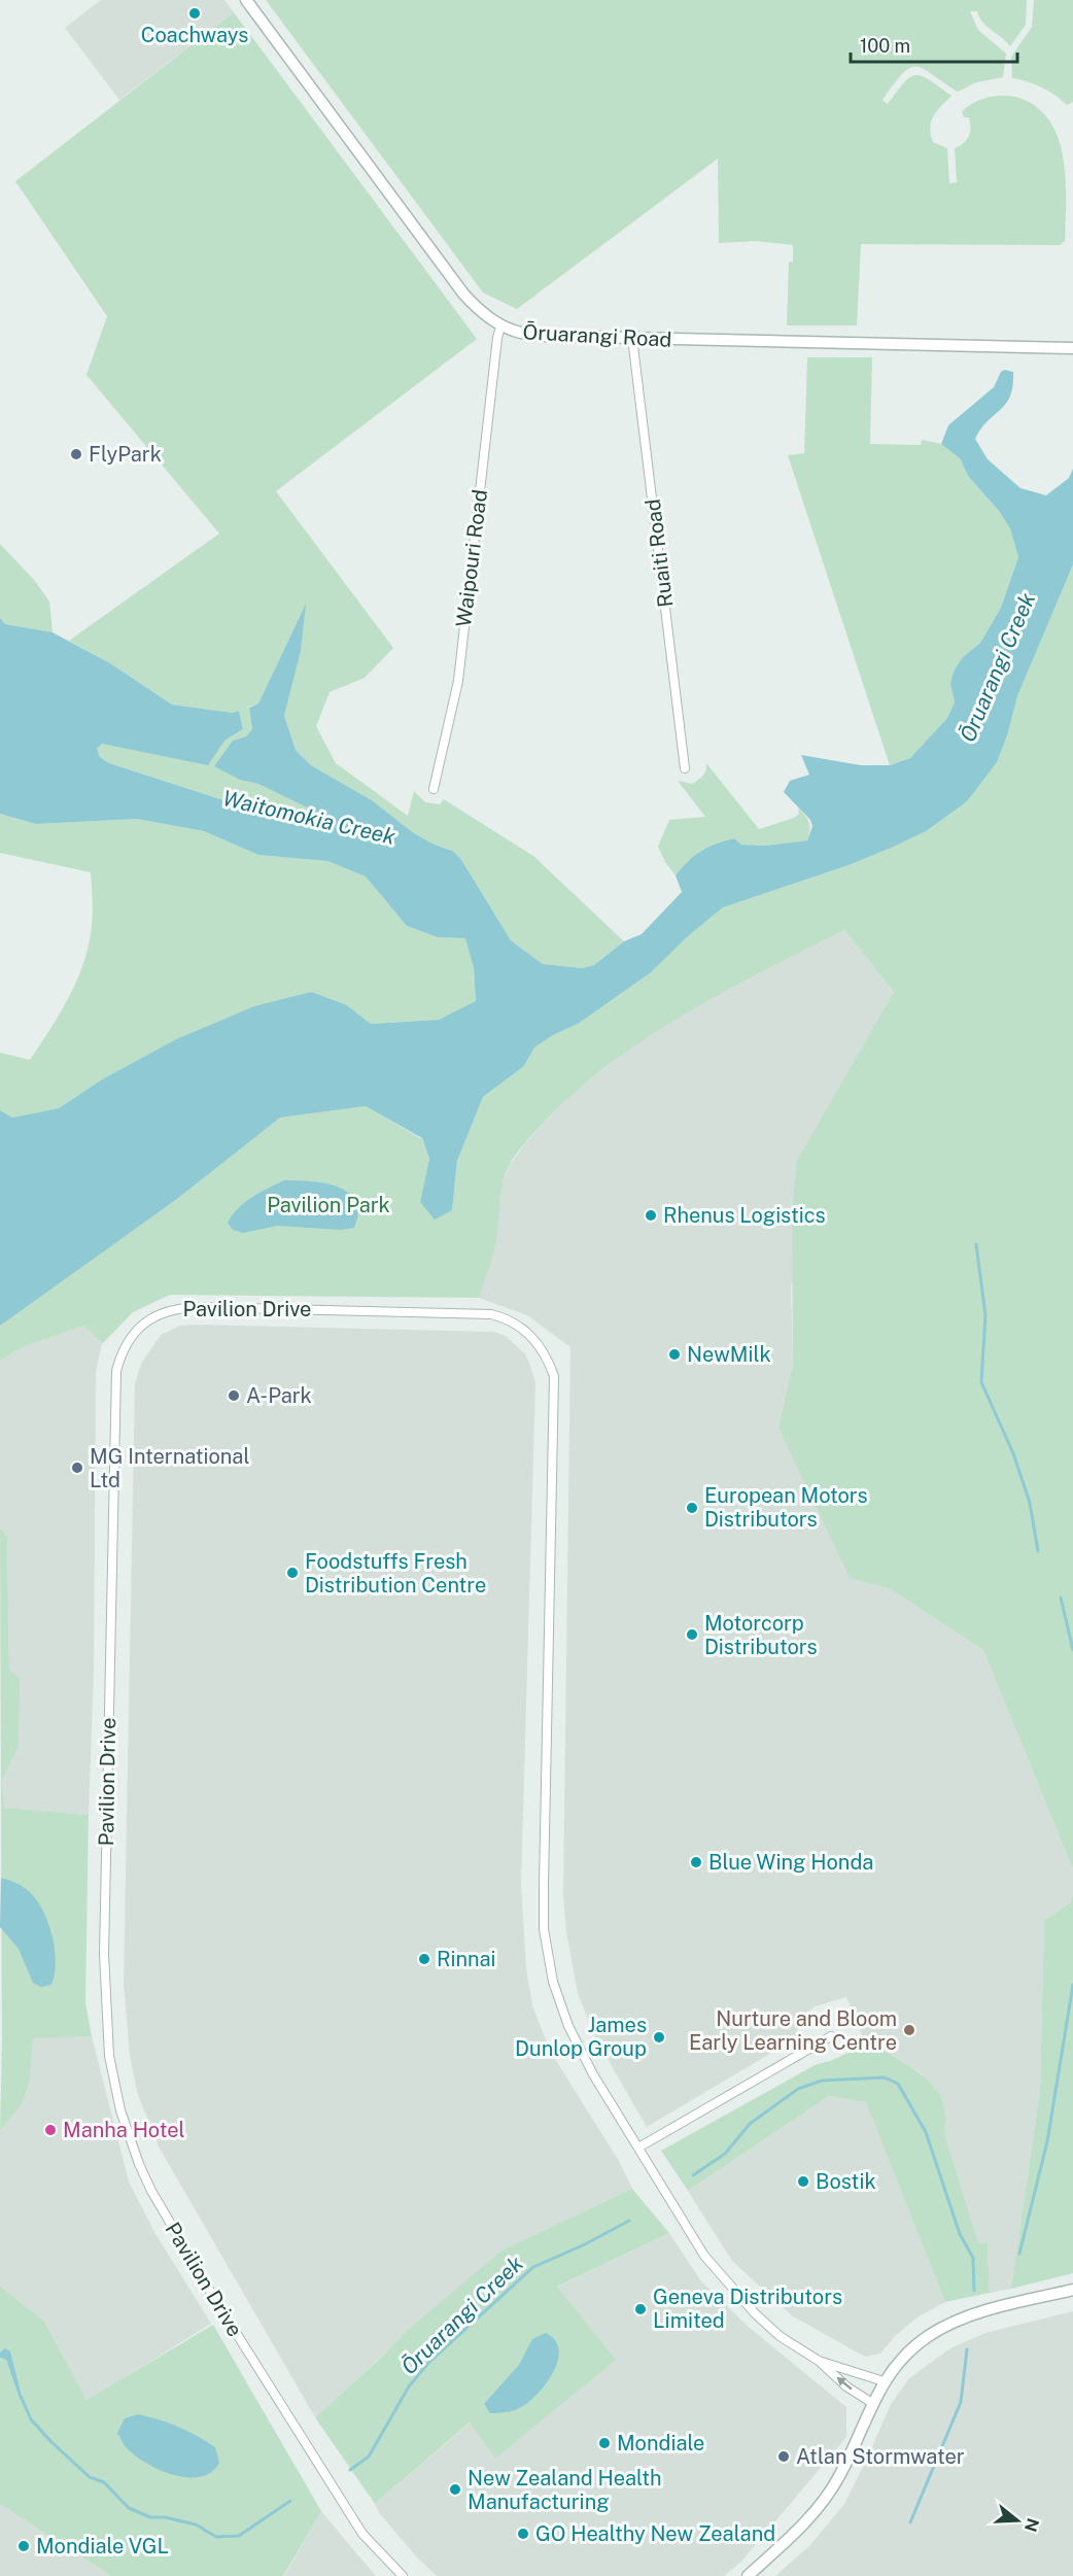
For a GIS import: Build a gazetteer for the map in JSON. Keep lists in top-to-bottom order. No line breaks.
{"streets":{"street":["Ōruarangi Road","Ruaiti Road","Waipouri Road","Pavilion Drive"]},"crossings":[["Ōruarangi Road","Ruaiti Road"],["Ōruarangi Road","Waipouri Road"]],"water":["Ōruarangi Creek","Waitomokia Creek"],"parks":["Pavilion Park"],"places":["Coachways","FlyPark","Rhenus Logistics","NewMilk","A-Park","MG International Ltd","European Motors Distributors","Foodstuffs Fresh Distribution Centre","Motorcorp Distributors","Blue Wing Honda","Rinnai","Nurture and Bloom Early Learning Centre","James Dunlop Group","Manha Hotel","Bostik","Geneva Distributors Limited","Mondiale","Atlan Stormwater","New Zealand Health Manufacturing","GO Healthy New Zealand","Mondiale VGL"],"scale_bar":"100 m","north":"right"}
